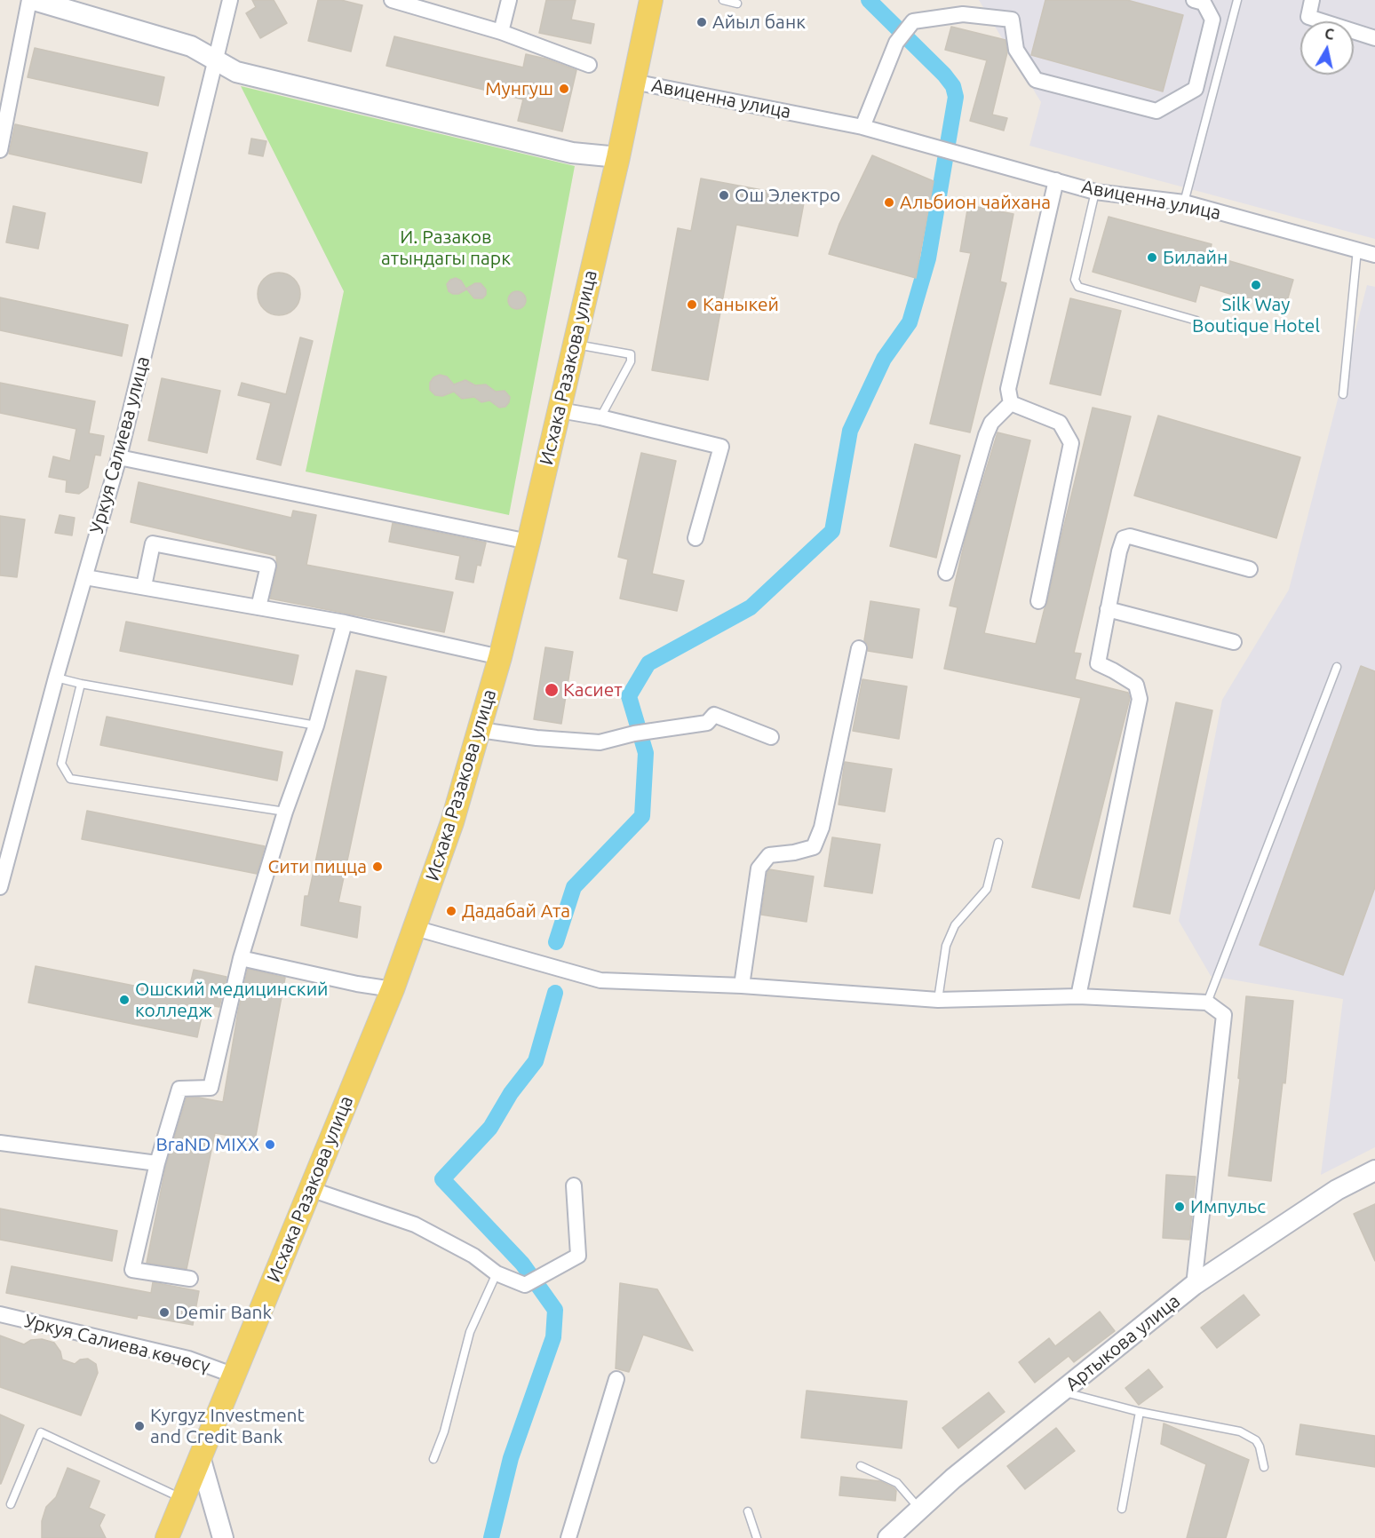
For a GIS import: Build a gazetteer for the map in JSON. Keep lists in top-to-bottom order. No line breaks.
{"streets":{"main road":["Исхака Разакова улица","Артыкова улица"],"street":["Авиценна улица","Уркуя Салиева улица","Уркуя Салиева көчөсү"]},"crossings":[["Авиценна улица","Исхака Разакова улица"],["Исхака Разакова улица","Уркуя Салиева көчөсү"]],"parks":["И. Разаков атындагы парк"],"places":["Айыл банк","Мунгуш","Ош Электро","Альбион чайхана","Билайн","Silk Way Boutique Hotel","Каныкей","Касиет","Сити пицца","Дадабай Ата","Ошский медицинский колледж","BraND MIXX","Импульс","Demir Bank","Kyrgyz Investment and Credit Bank"],"north":"top"}
